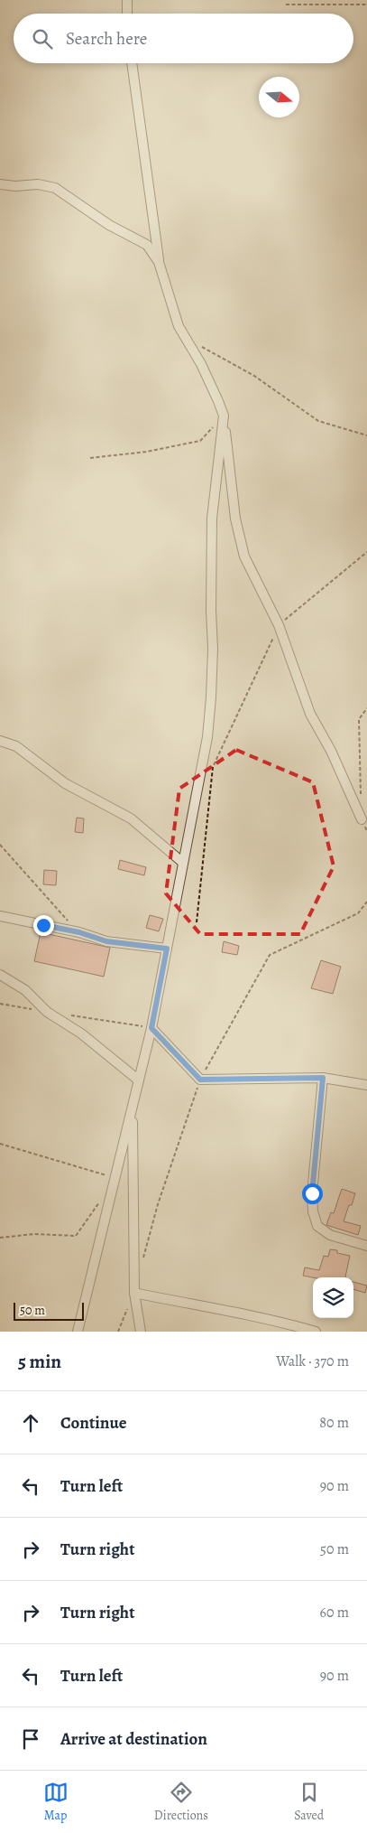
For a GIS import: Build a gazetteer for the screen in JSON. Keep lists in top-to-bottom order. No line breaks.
{"scale_bar":"50 m","north":"right","page":{"search":"Search here","scale":"50 m","heading":["5 min","Walk · 370 m"],"list":[["Continue","80 m"],["Turn left","90 m"],["Turn right","50 m"],["Turn right","60 m"],["Turn left","90 m"],"Arrive at destination"],"nav":["Map","Directions","Saved"]}}
